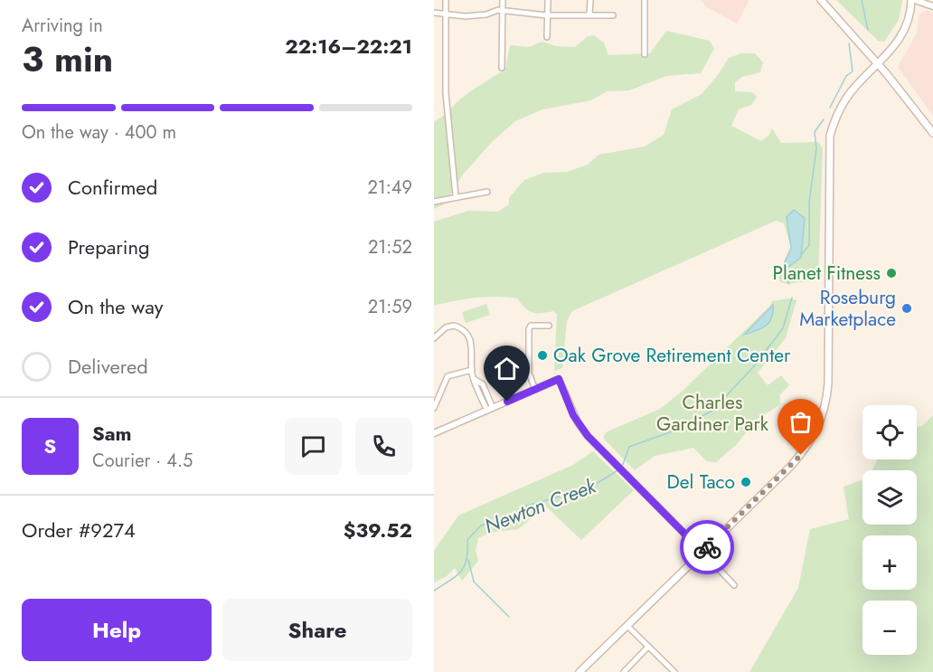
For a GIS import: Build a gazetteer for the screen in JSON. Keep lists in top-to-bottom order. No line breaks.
{"water":["Newton Creek"],"parks":["Charles Gardiner Park"],"places":["Planet Fitness","Roseburg Marketplace","Oak Grove Retirement Center","Del Taco"],"page":{"heading":["3 min","Arriving in","22:16–22:21"],"panel":["Sam","Courier · 4.5","Order #9274","$39.52"],"bar":"On the way · 400 m","list":[["Confirmed","21:49"],["Preparing","21:52"],["On the way","21:59"],"Delivered"],"map_buttons":["+","−"],"round":"S","buttons":["Help","Share"]}}
